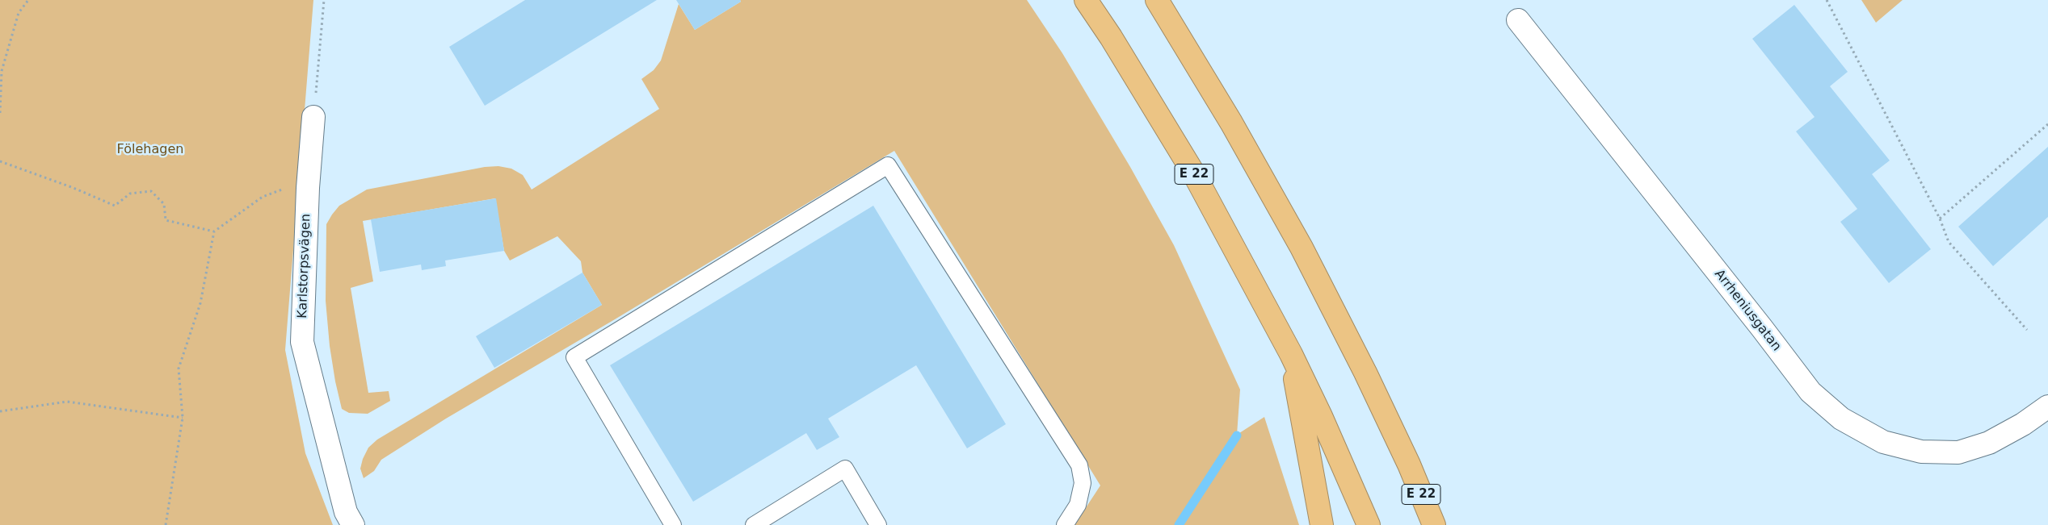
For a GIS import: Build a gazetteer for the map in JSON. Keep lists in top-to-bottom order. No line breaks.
{"streets":{"highway":["E 22"],"street":["Karlstorpsvägen","Arrheniusgatan"]},"parks":["Fölehagen"]}
